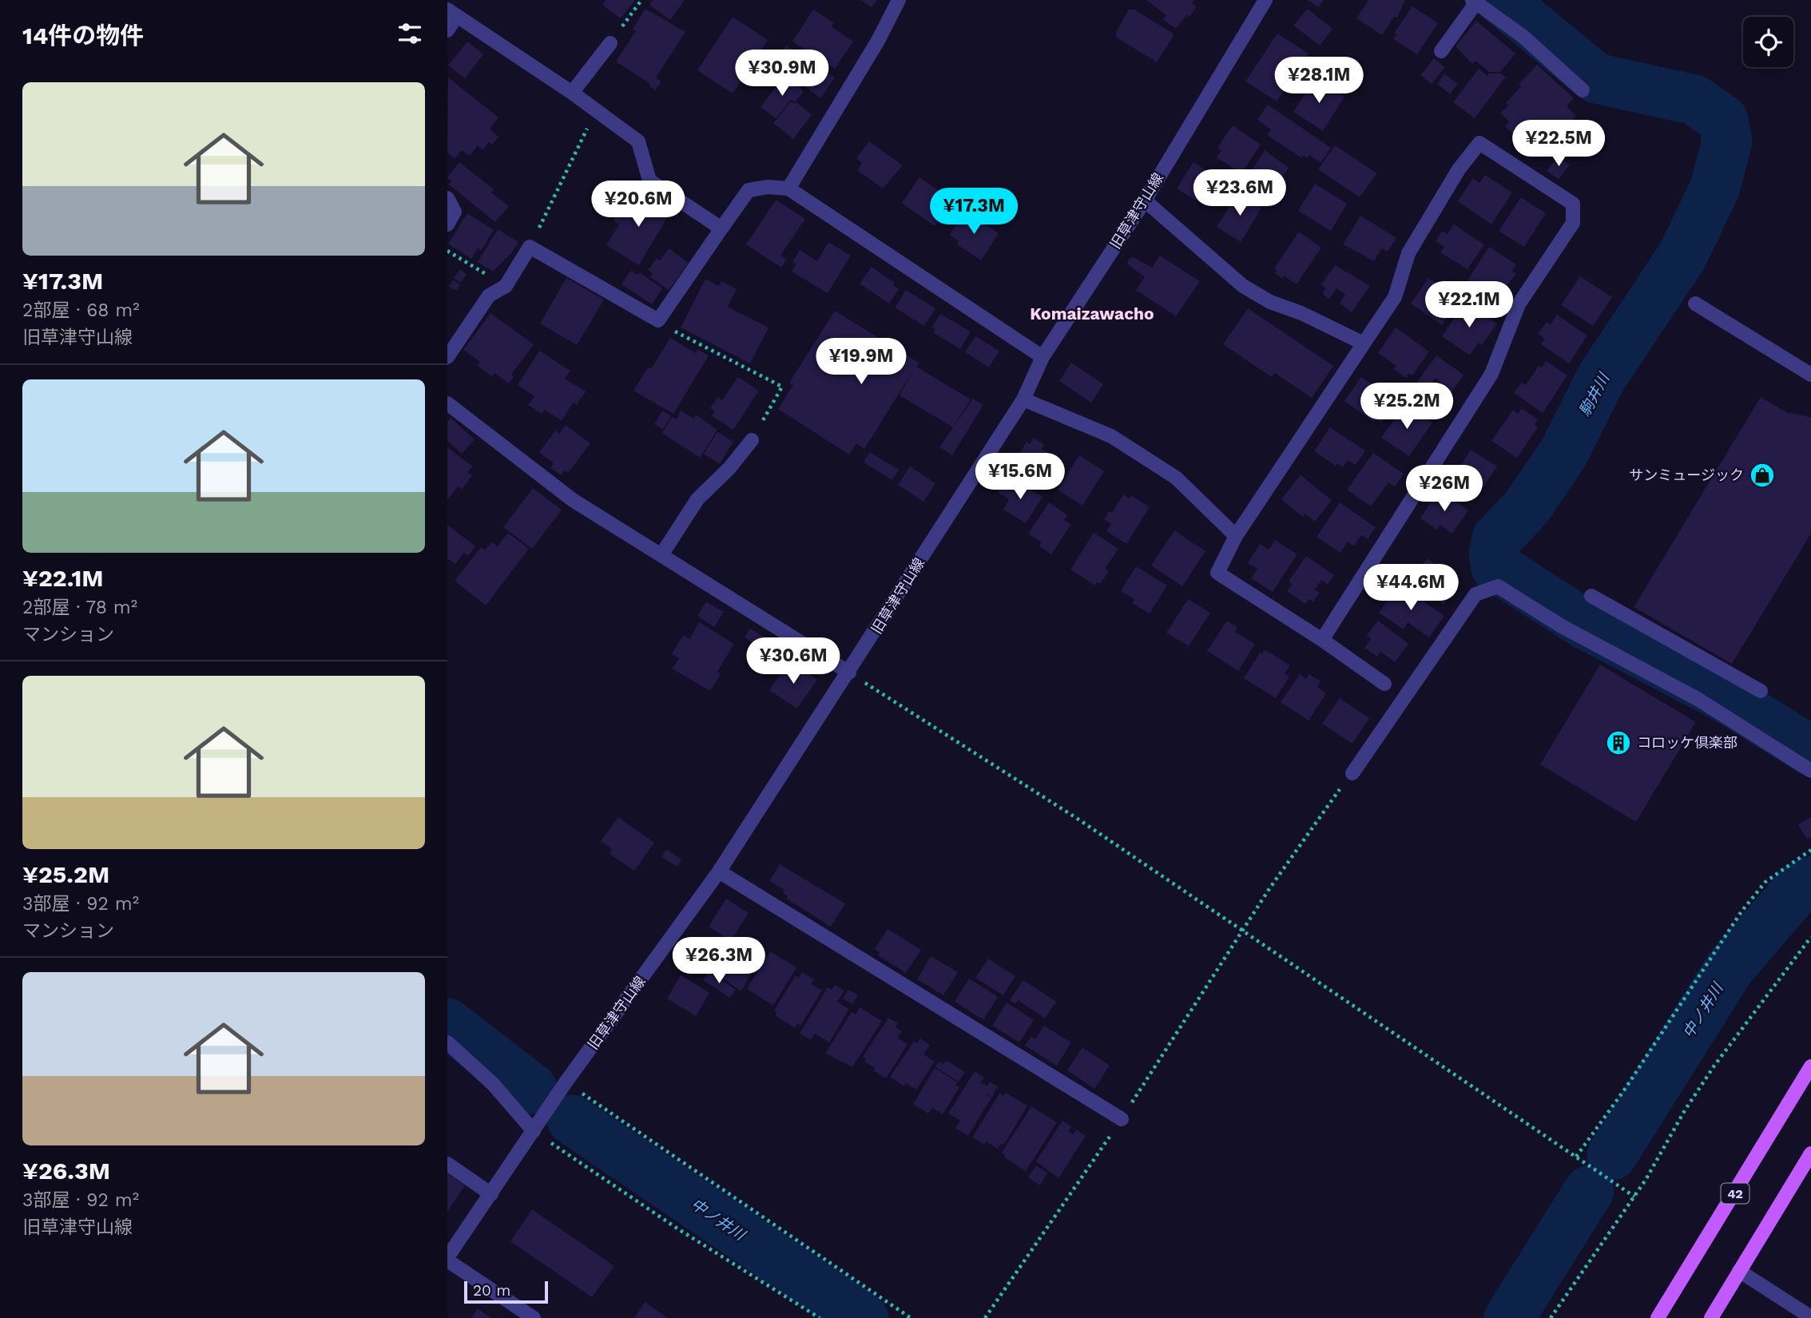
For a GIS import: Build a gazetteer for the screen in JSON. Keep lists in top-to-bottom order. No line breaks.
{"streets":{"main road":["42"],"street":["旧草津守山線"]},"districts":["Komaizawacho"],"water":["駒井川","中ノ井川"],"places":{"shop":["サンミュージック"],"building":["コロッケ倶楽部"]},"scale_bar":"20 m","page":{"heading":"14件の物件","price":["¥30.9M","¥28.1M","¥22.5M","¥23.6M","¥20.6M","¥17.3M","¥22.1M","¥19.9M","¥25.2M","¥15.6M","¥26M","¥44.6M","¥30.6M","¥26.3M"],"list":[{"name":"¥17.3M","note":"2部屋 · 68 m² · 旧草津守山線"},{"name":"¥22.1M","note":"2部屋 · 78 m² · マンション"},{"name":"¥25.2M","note":"3部屋 · 92 m² · マンション"},{"name":"¥26.3M","note":"3部屋 · 92 m² · 旧草津守山線"}],"scale":"20 m"}}
